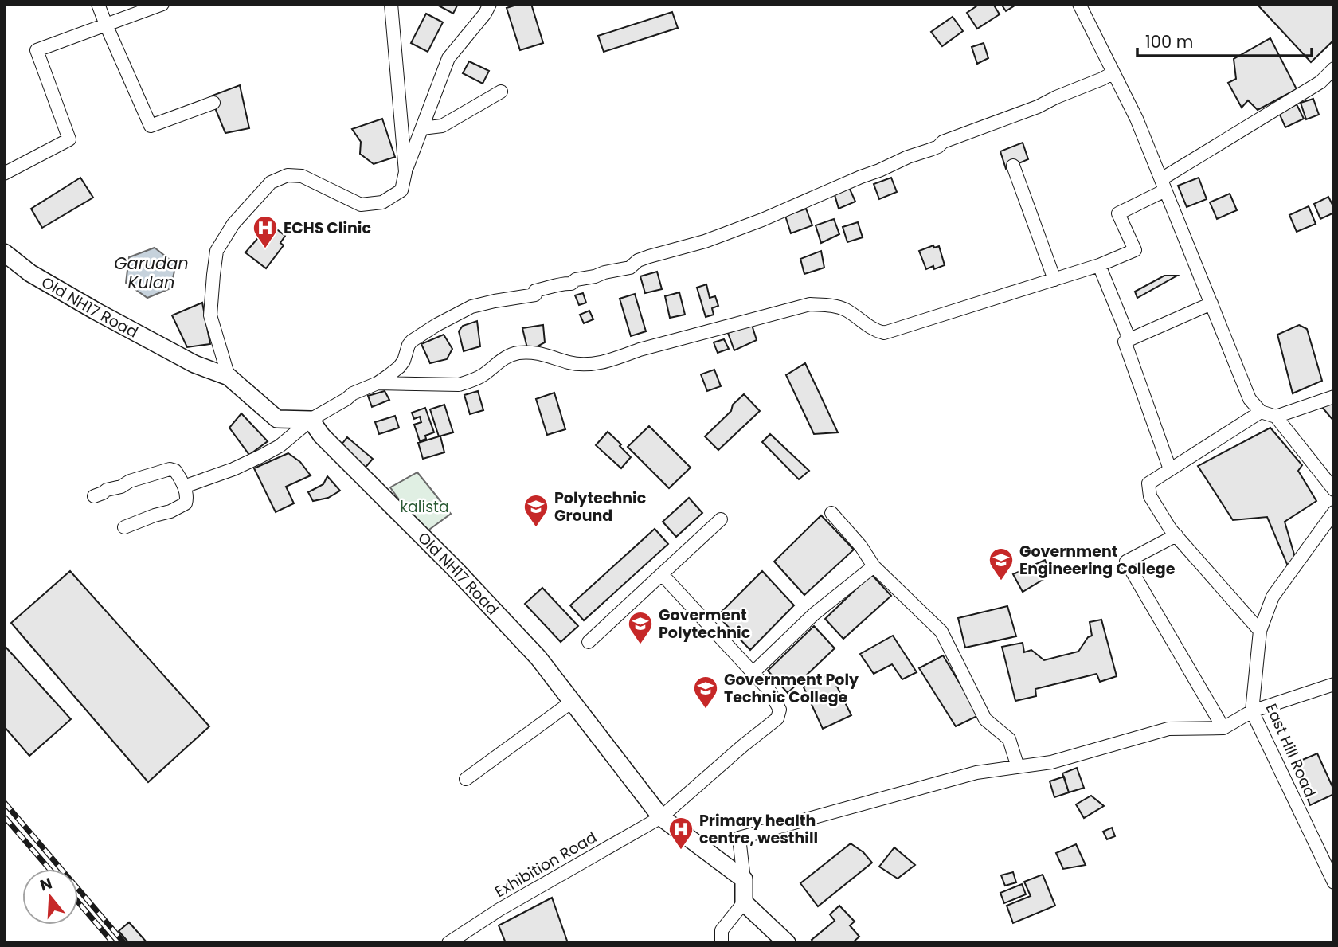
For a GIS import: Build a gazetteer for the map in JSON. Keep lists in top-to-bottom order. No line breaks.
{"streets":{"main road":["Old NH17 Road"],"street":["East Hill Road","Exhibition Road"]},"crossings":[["Old NH17 Road","Exhibition Road"]],"water":["Garudan Kulan"],"parks":["kalista"],"places":{"hospital":["ECHS Clinic","Primary health centre, westhill"],"school or university":["Polytechnic Ground","Government Engineering College","Goverment Polytechnic","Government Poly Technic College"]},"scale_bar":"100 m","north":"top"}
